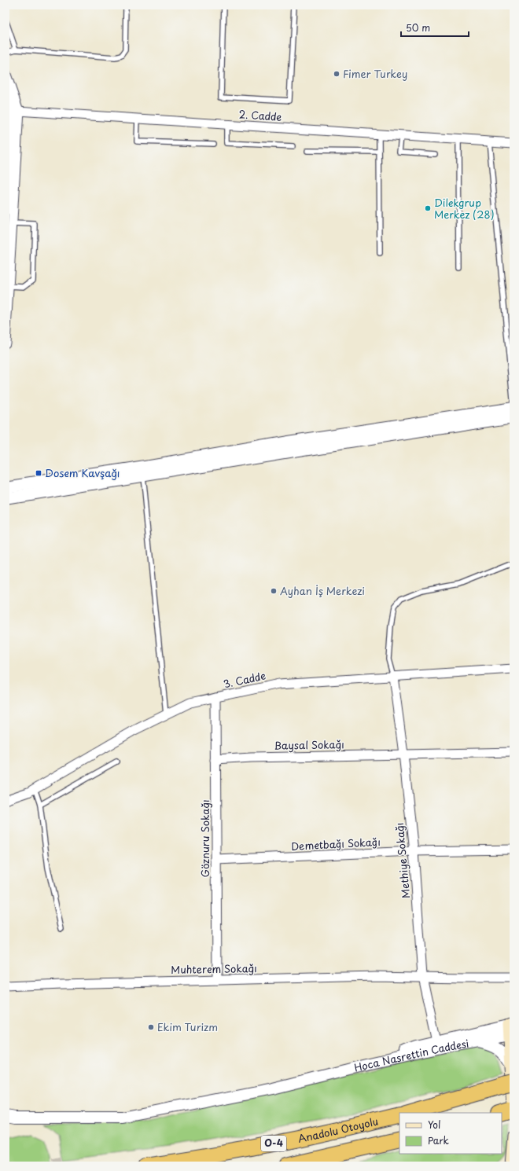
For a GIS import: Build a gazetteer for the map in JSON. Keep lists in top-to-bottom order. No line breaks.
{"streets":{"highway":["Anadolu Otoyolu","O-4"],"street":["2. Cadde","3. Cadde","Baysal Sokağı","Göznuru Sokağı","Demetbağı Sokağı","Methiye Sokağı","Muhterem Sokağı","Hoca Nasrettin Caddesi"]},"crossings":[["3. Cadde","Göznuru Sokağı"],["3. Cadde","Methiye Sokağı"],["Baysal Sokağı","Göznuru Sokağı"],["Baysal Sokağı","Methiye Sokağı"],["Göznuru Sokağı","Demetbağı Sokağı"],["Göznuru Sokağı","Muhterem Sokağı"],["Demetbağı Sokağı","Methiye Sokağı"],["Methiye Sokağı","Muhterem Sokağı"],["Methiye Sokağı","Hoca Nasrettin Caddesi"]],"places":{"other":["Fimer Turkey","Dilekgrup Merkez (28)","Ayhan İş Merkezi","Ekim Turizm"],"transit":["Dosem Kavşağı"]},"legend":["Yol","Park"],"scale_bar":"50 m"}
